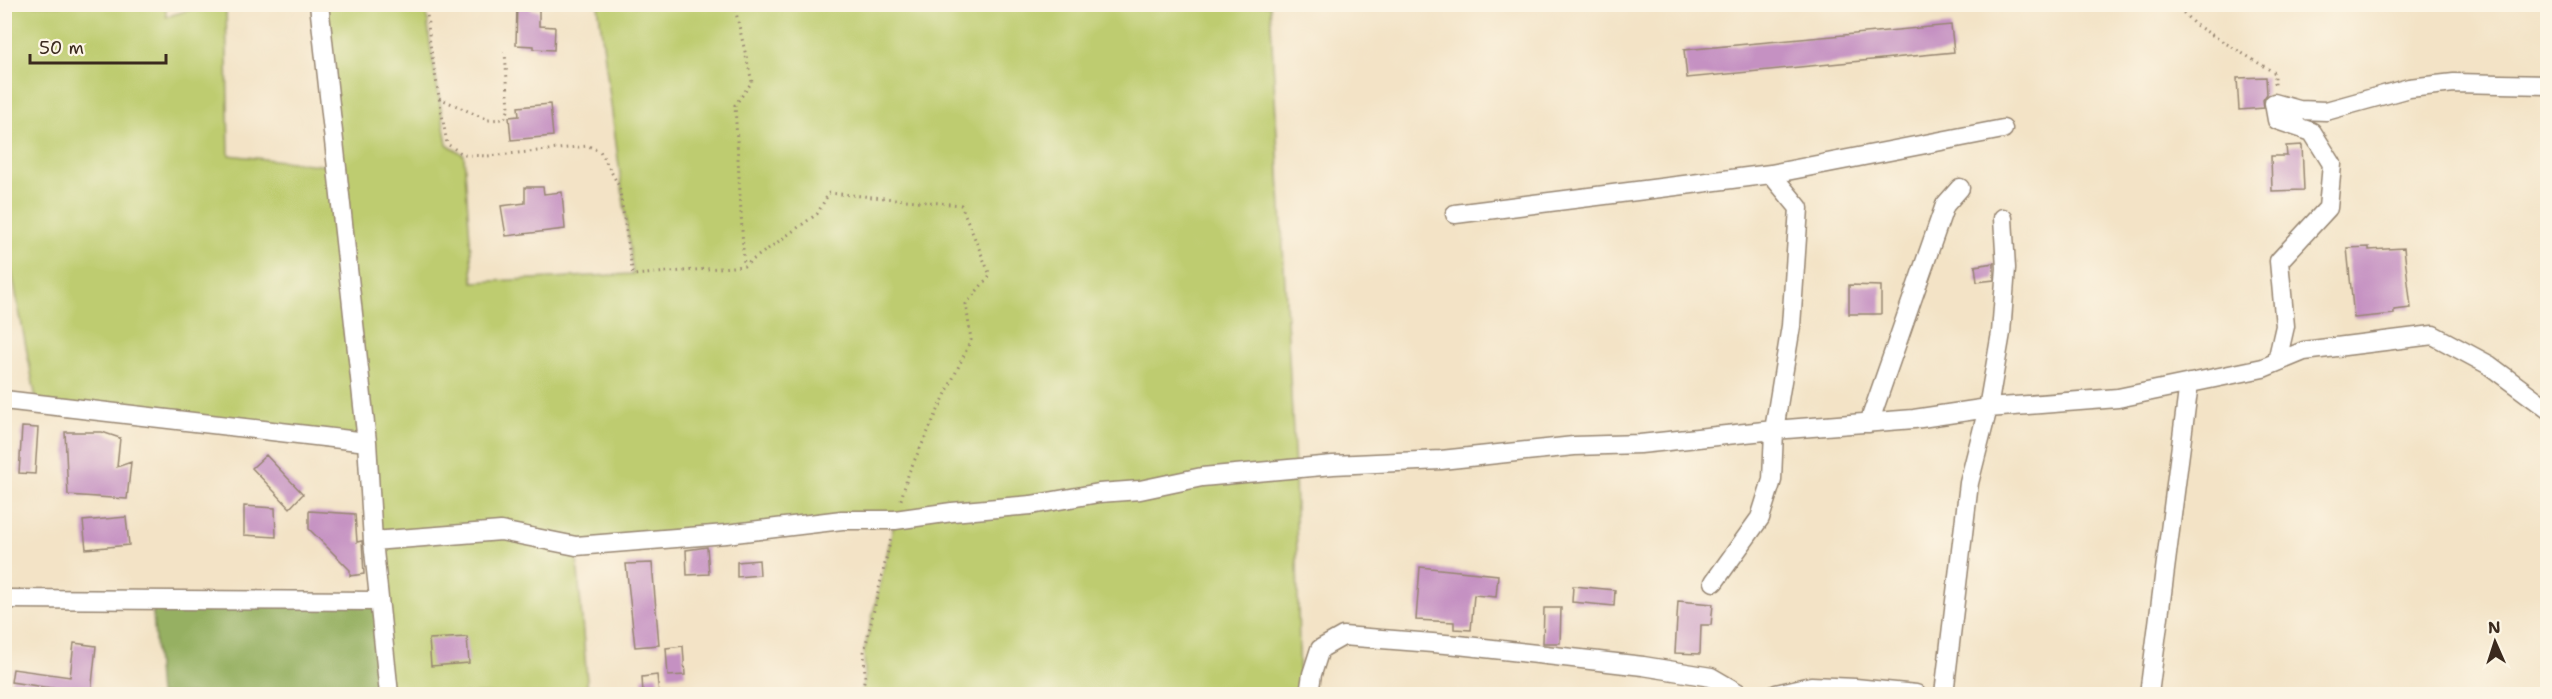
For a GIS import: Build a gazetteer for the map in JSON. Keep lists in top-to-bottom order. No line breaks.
{"scale_bar":"50 m","north":"top"}
